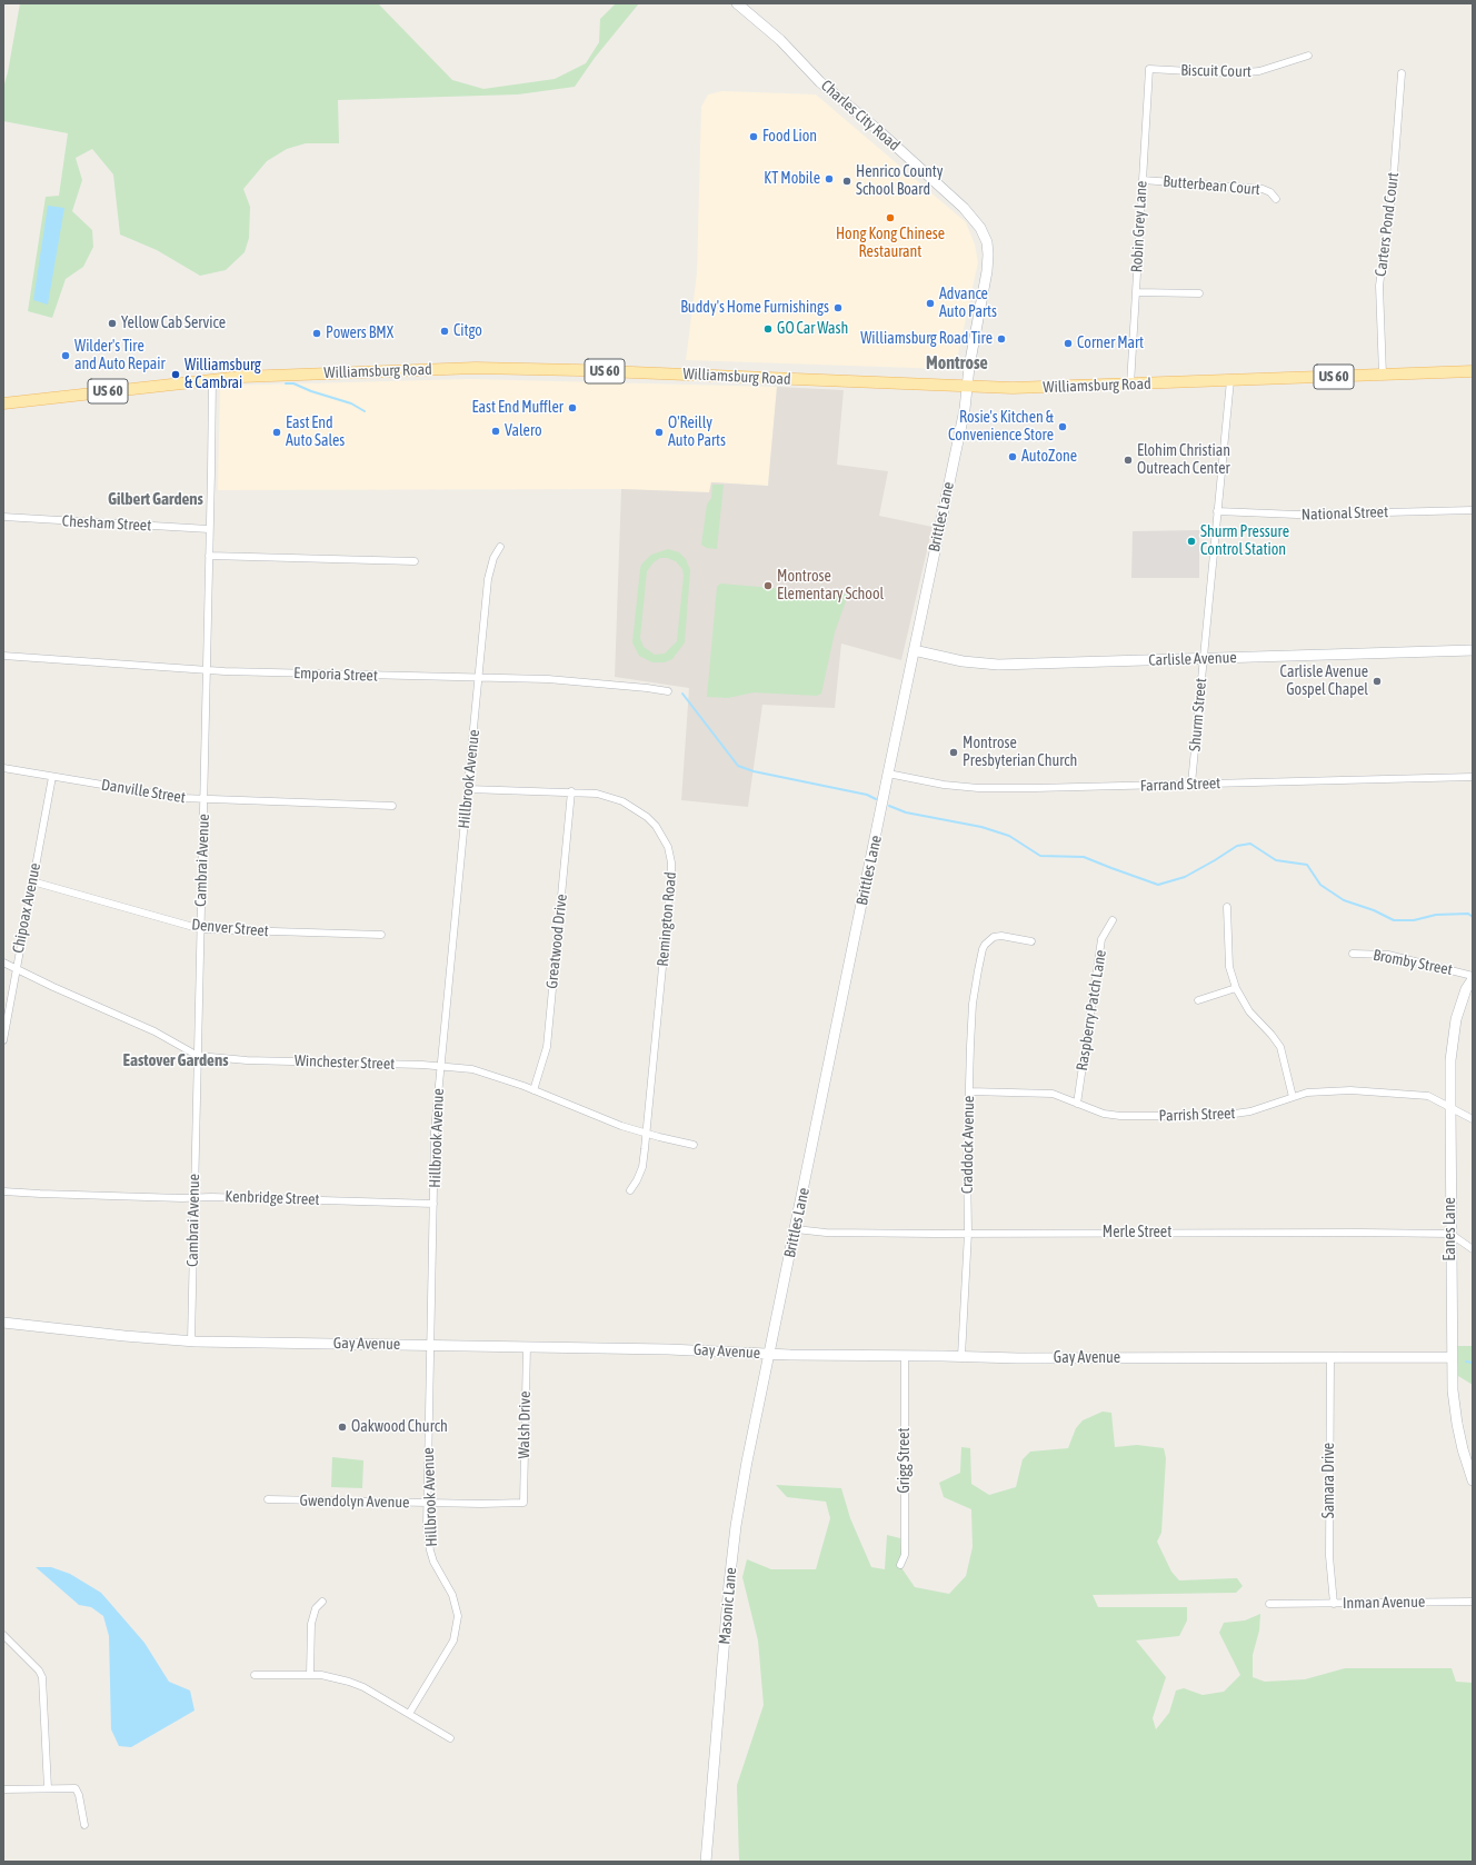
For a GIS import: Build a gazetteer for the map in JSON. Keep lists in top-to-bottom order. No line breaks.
{"streets":{"main road":["Williamsburg Road","US 60"],"street":["Biscuit Court","Charles City Road","Butterbean Court","Carters Pond Court","Robin Grey Lane","National Street","Brittles Lane","Chesham Street","Carlisle Avenue","Emporia Street","Shurm Street","Hillbrook Avenue","Farrand Street","Danville Street","Cambrai Avenue","Chipoax Avenue","Remington Road","Denver Street","Greatwood Drive","Bromby Street","Raspberry Patch Lane","Winchester Street","Parrish Street","Craddock Avenue","Kenbridge Street","Eanes Lane","Merle Street","Gay Avenue","Walsh Drive","Grigg Street","Samara Drive","Gwendolyn Avenue","Inman Avenue","Masonic Lane"]},"crossings":[["Biscuit Court","Robin Grey Lane"],["Charles City Road","Williamsburg Road"],["Charles City Road","Brittles Lane"],["Butterbean Court","Robin Grey Lane"],["Carters Pond Court","Williamsburg Road"],["Robin Grey Lane","Williamsburg Road"],["Williamsburg Road","Brittles Lane"],["Williamsburg Road","Shurm Street"],["Williamsburg Road","Cambrai Avenue"],["National Street","Shurm Street"],["Brittles Lane","Carlisle Avenue"],["Brittles Lane","Farrand Street"],["Brittles Lane","Merle Street"],["Brittles Lane","Gay Avenue"],["Brittles Lane","Masonic Lane"],["Chesham Street","Cambrai Avenue"],["Carlisle Avenue","Shurm Street"],["Emporia Street","Hillbrook Avenue"],["Emporia Street","Cambrai Avenue"],["Shurm Street","Farrand Street"],["Hillbrook Avenue","Remington Road"],["Hillbrook Avenue","Winchester Street"],["Hillbrook Avenue","Kenbridge Street"],["Hillbrook Avenue","Gay Avenue"],["Hillbrook Avenue","Gwendolyn Avenue"],["Danville Street","Cambrai Avenue"],["Danville Street","Chipoax Avenue"],["Cambrai Avenue","Denver Street"],["Cambrai Avenue","Winchester Street"],["Cambrai Avenue","Kenbridge Street"],["Cambrai Avenue","Gay Avenue"],["Chipoax Avenue","Denver Street"],["Chipoax Avenue","Winchester Street"],["Remington Road","Greatwood Drive"],["Remington Road","Winchester Street"],["Greatwood Drive","Winchester Street"],["Raspberry Patch Lane","Parrish Street"],["Parrish Street","Craddock Avenue"],["Parrish Street","Eanes Lane"],["Craddock Avenue","Merle Street"],["Craddock Avenue","Gay Avenue"],["Eanes Lane","Merle Street"],["Eanes Lane","Gay Avenue"],["Gay Avenue","Walsh Drive"],["Gay Avenue","Grigg Street"],["Gay Avenue","Samara Drive"],["Gay Avenue","Masonic Lane"],["Walsh Drive","Gwendolyn Avenue"],["Samara Drive","Inman Avenue"]],"districts":["Montrose","Gilbert Gardens","Eastover Gardens"],"places":["Food Lion","KT Mobile","Henrico County School Board","Hong Kong Chinese Restaurant","Advance Auto Parts","Buddy's Home Furnishings","Yellow Cab Service","GO Car Wash","Citgo","Powers BMX","Williamsburg Road Tire","Corner Mart","Wilder's Tire and Auto Repair","Williamsburg & Cambrai","East End Muffler","Rosie's Kitchen & Convenience Store","Valero","East End Auto Sales","O'Reilly Auto Parts","AutoZone","Elohim Christian Outreach Center","Shurm Pressure Control Station","Montrose Elementary School","Carlisle Avenue Gospel Chapel","Montrose Presbyterian Church","Oakwood Church"]}
